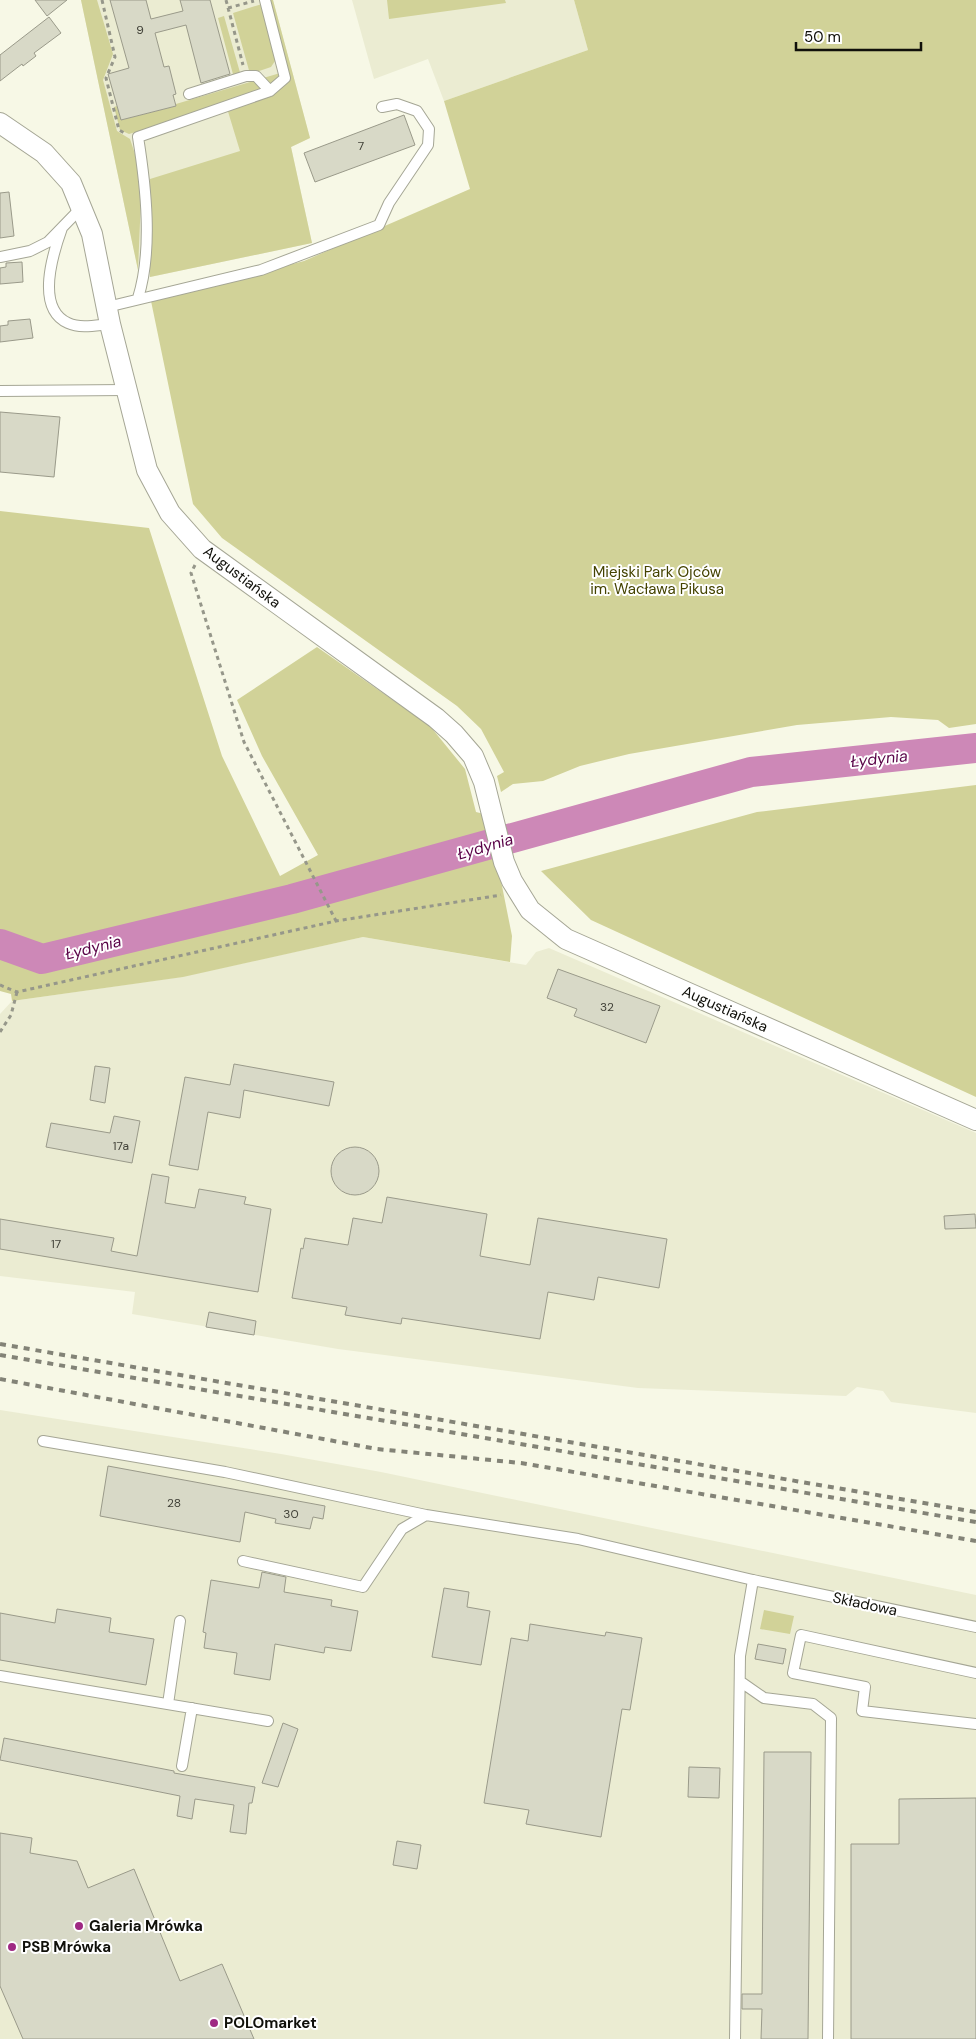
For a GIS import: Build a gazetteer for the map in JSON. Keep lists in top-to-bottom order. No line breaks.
{"streets":{"street":["Augustiańska"],"lane":["Składowa"]},"water":["Łydynia"],"parks":["Miejski Park Ojców im. Wacława Pikusa"],"places":["Galeria Mrówka","PSB Mrówka","POLOmarket"],"house_numbers":["9","7","32","17a","17","28","30"],"scale_bar":"50 m"}
